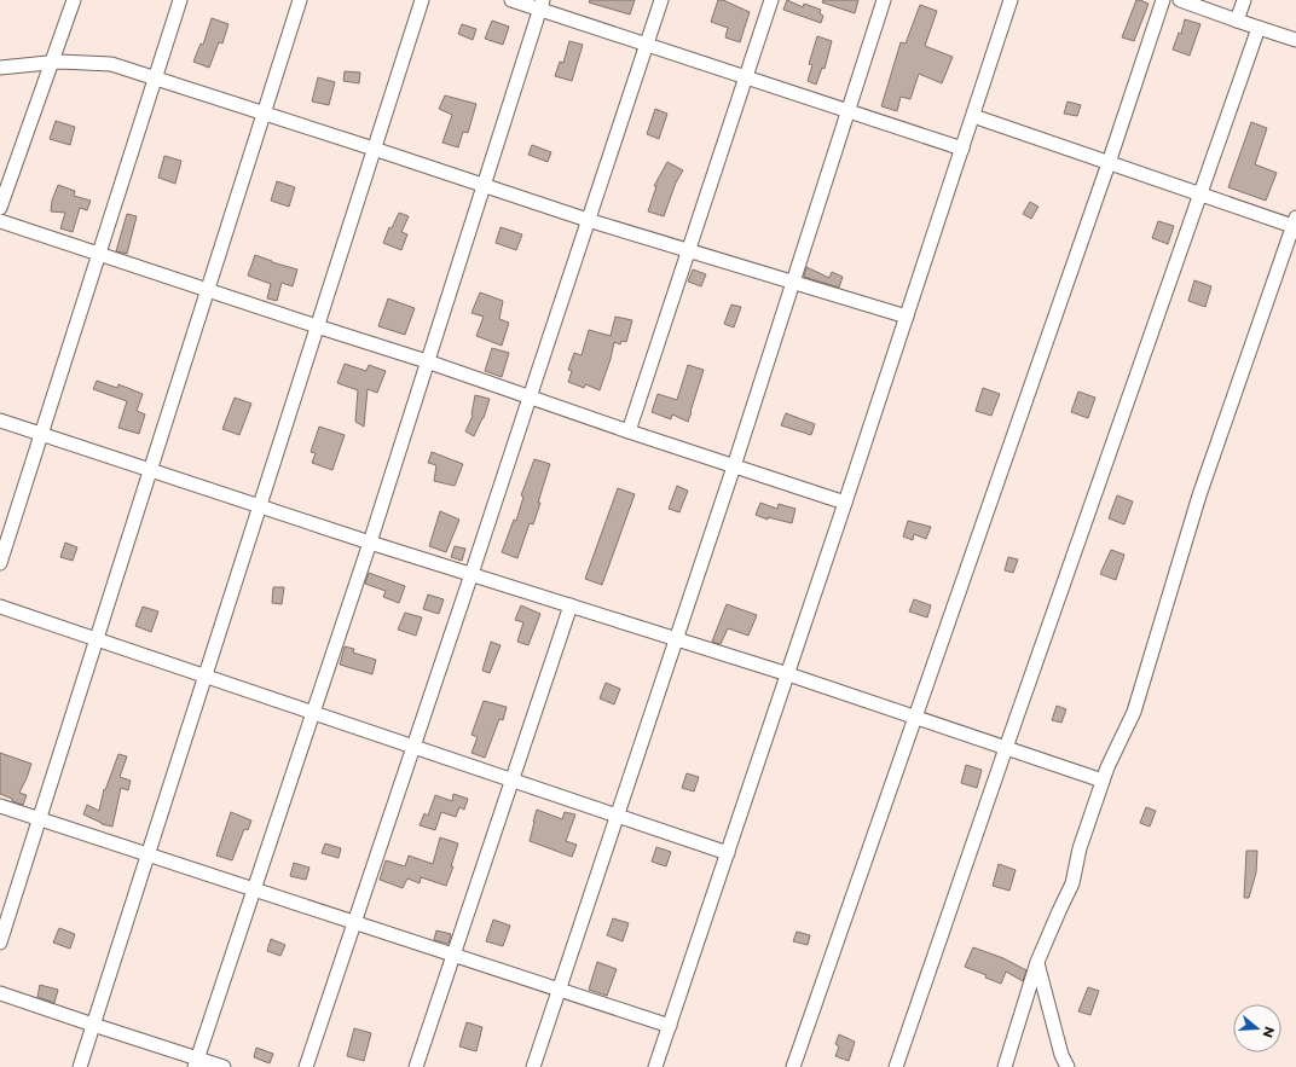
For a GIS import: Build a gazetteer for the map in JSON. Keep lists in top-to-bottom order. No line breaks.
{"north":"right"}
